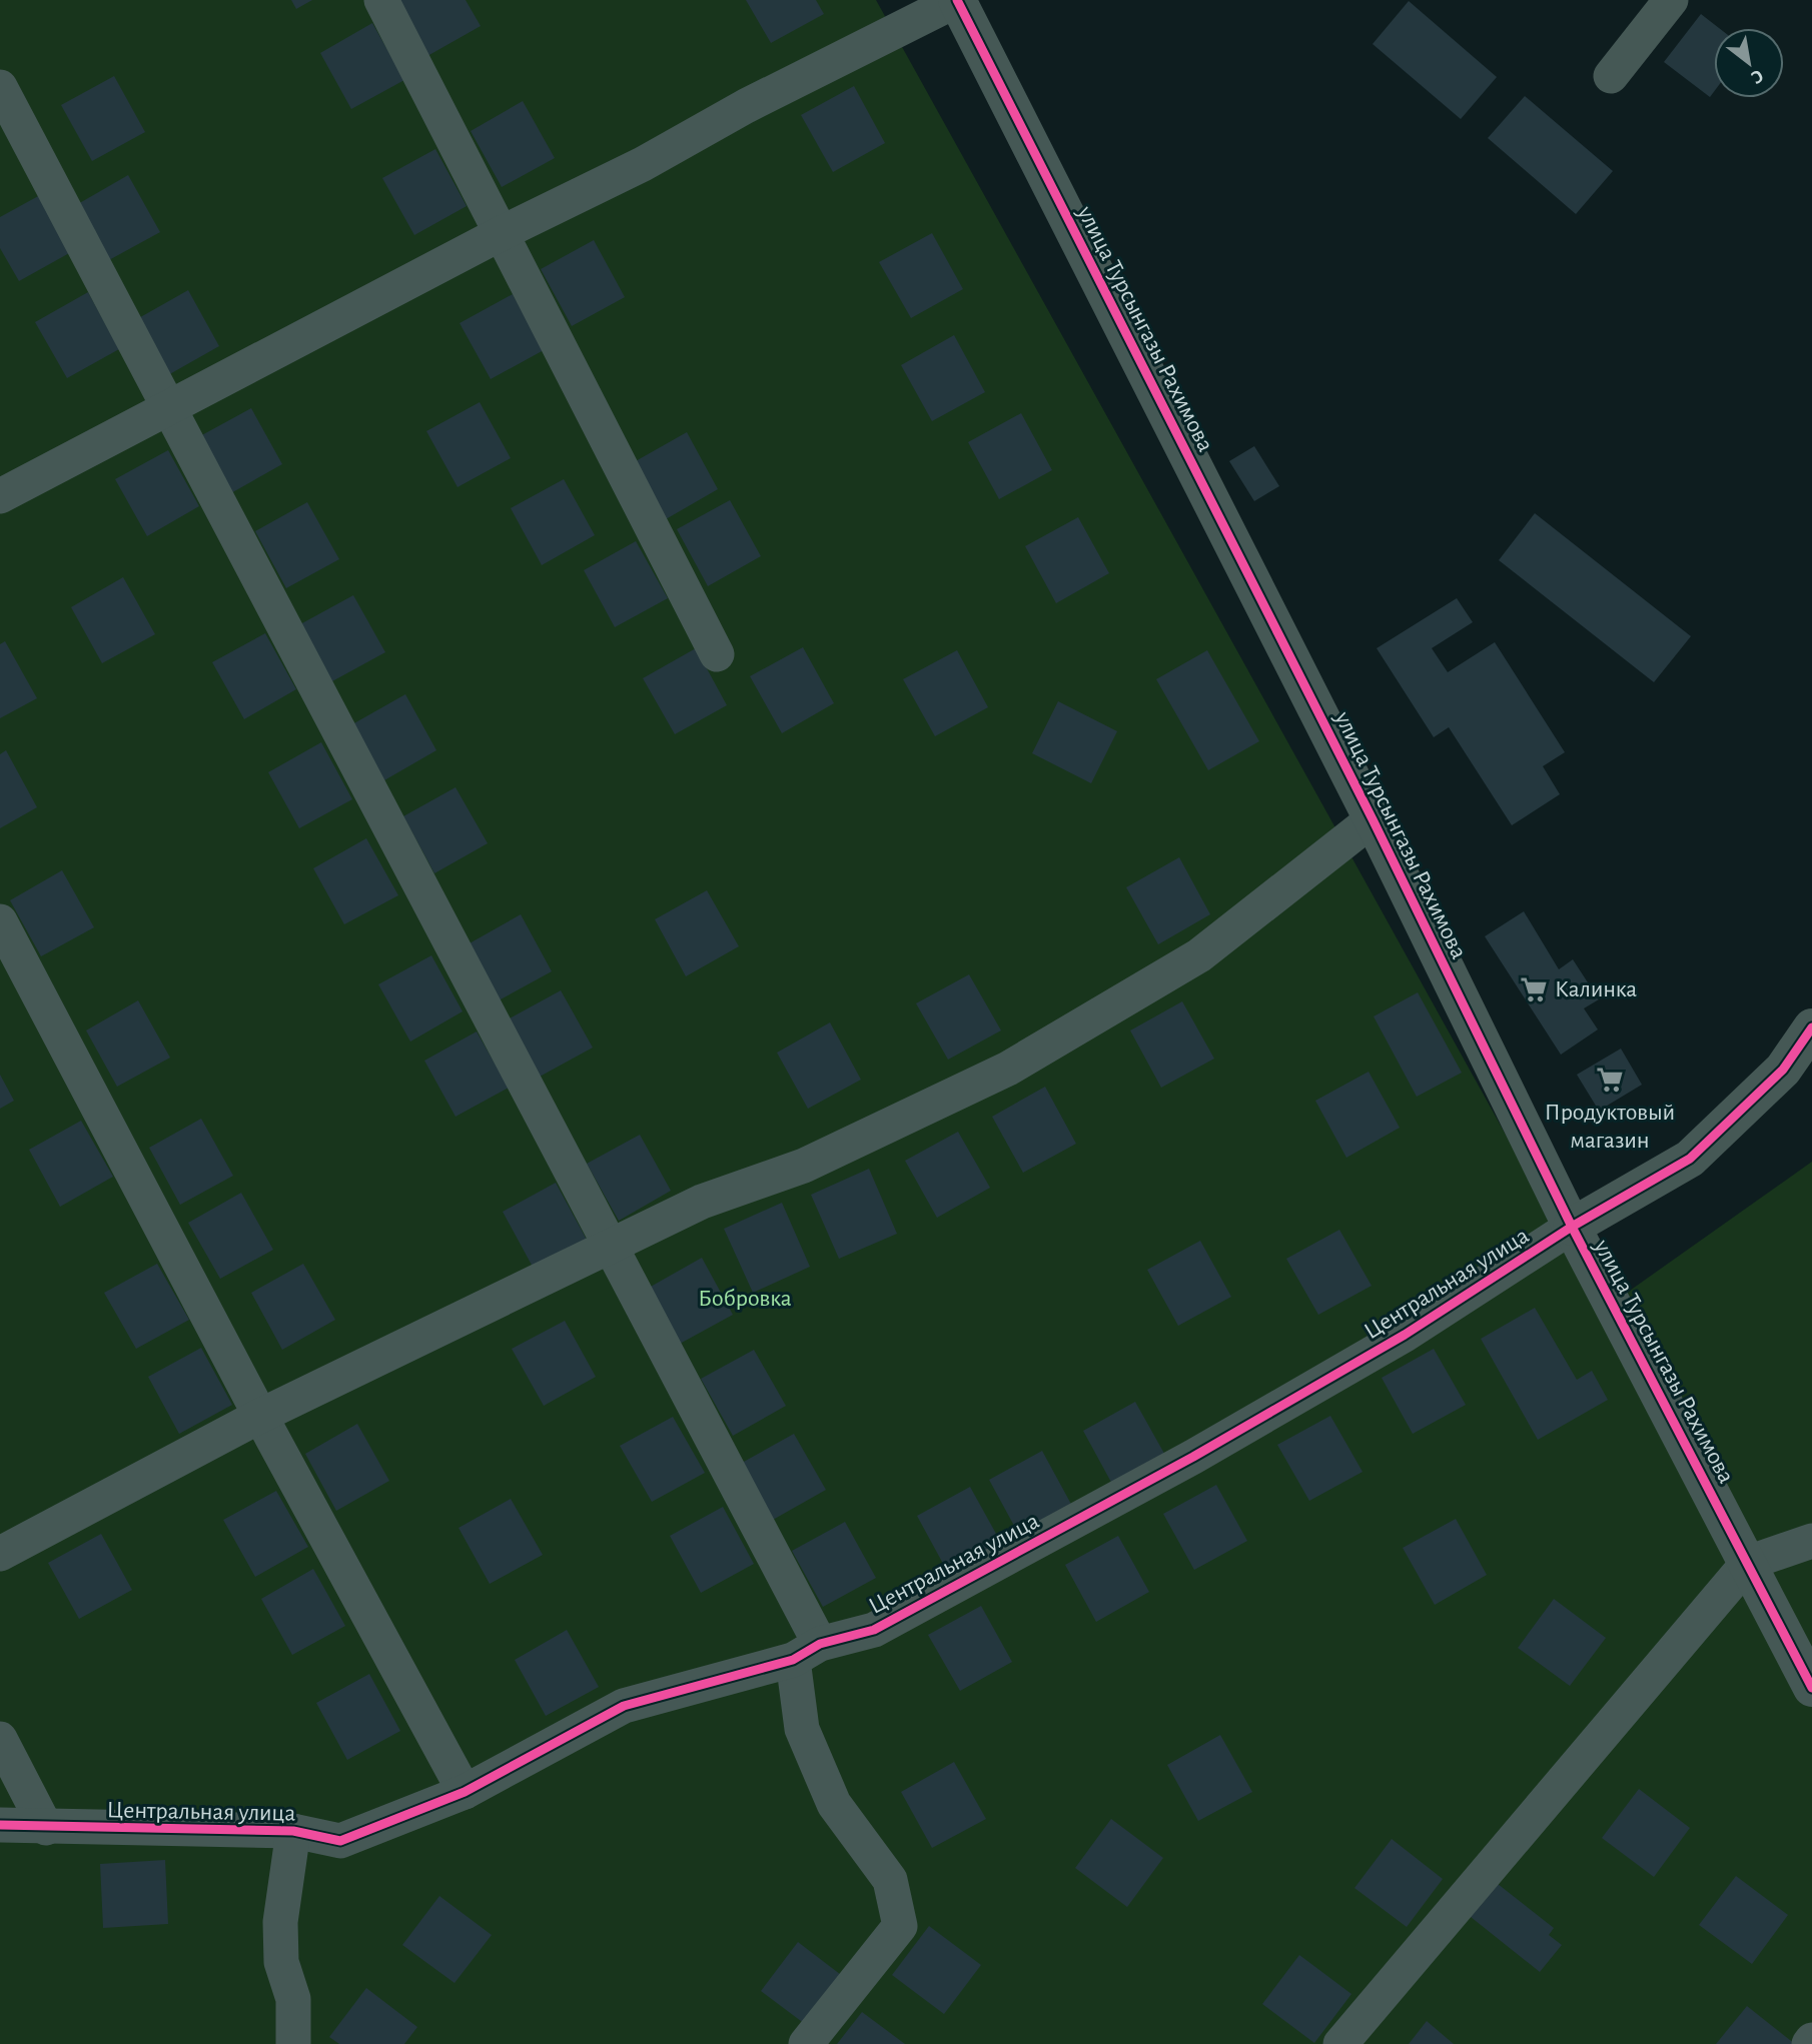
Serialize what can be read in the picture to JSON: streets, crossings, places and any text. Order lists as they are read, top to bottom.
{
  "streets": {
    "street": ["улица Турсынгазы Рахимова", "Центральная улица"]
  },
  "crossings": [
    ["улица Турсынгазы Рахимова", "Центральная улица"]
  ],
  "parks": ["Бобровка"],
  "places": {
    "supermarket": ["Калинка", "Продуктовый магазин"]
  },
  "north": "bottom right"
}
